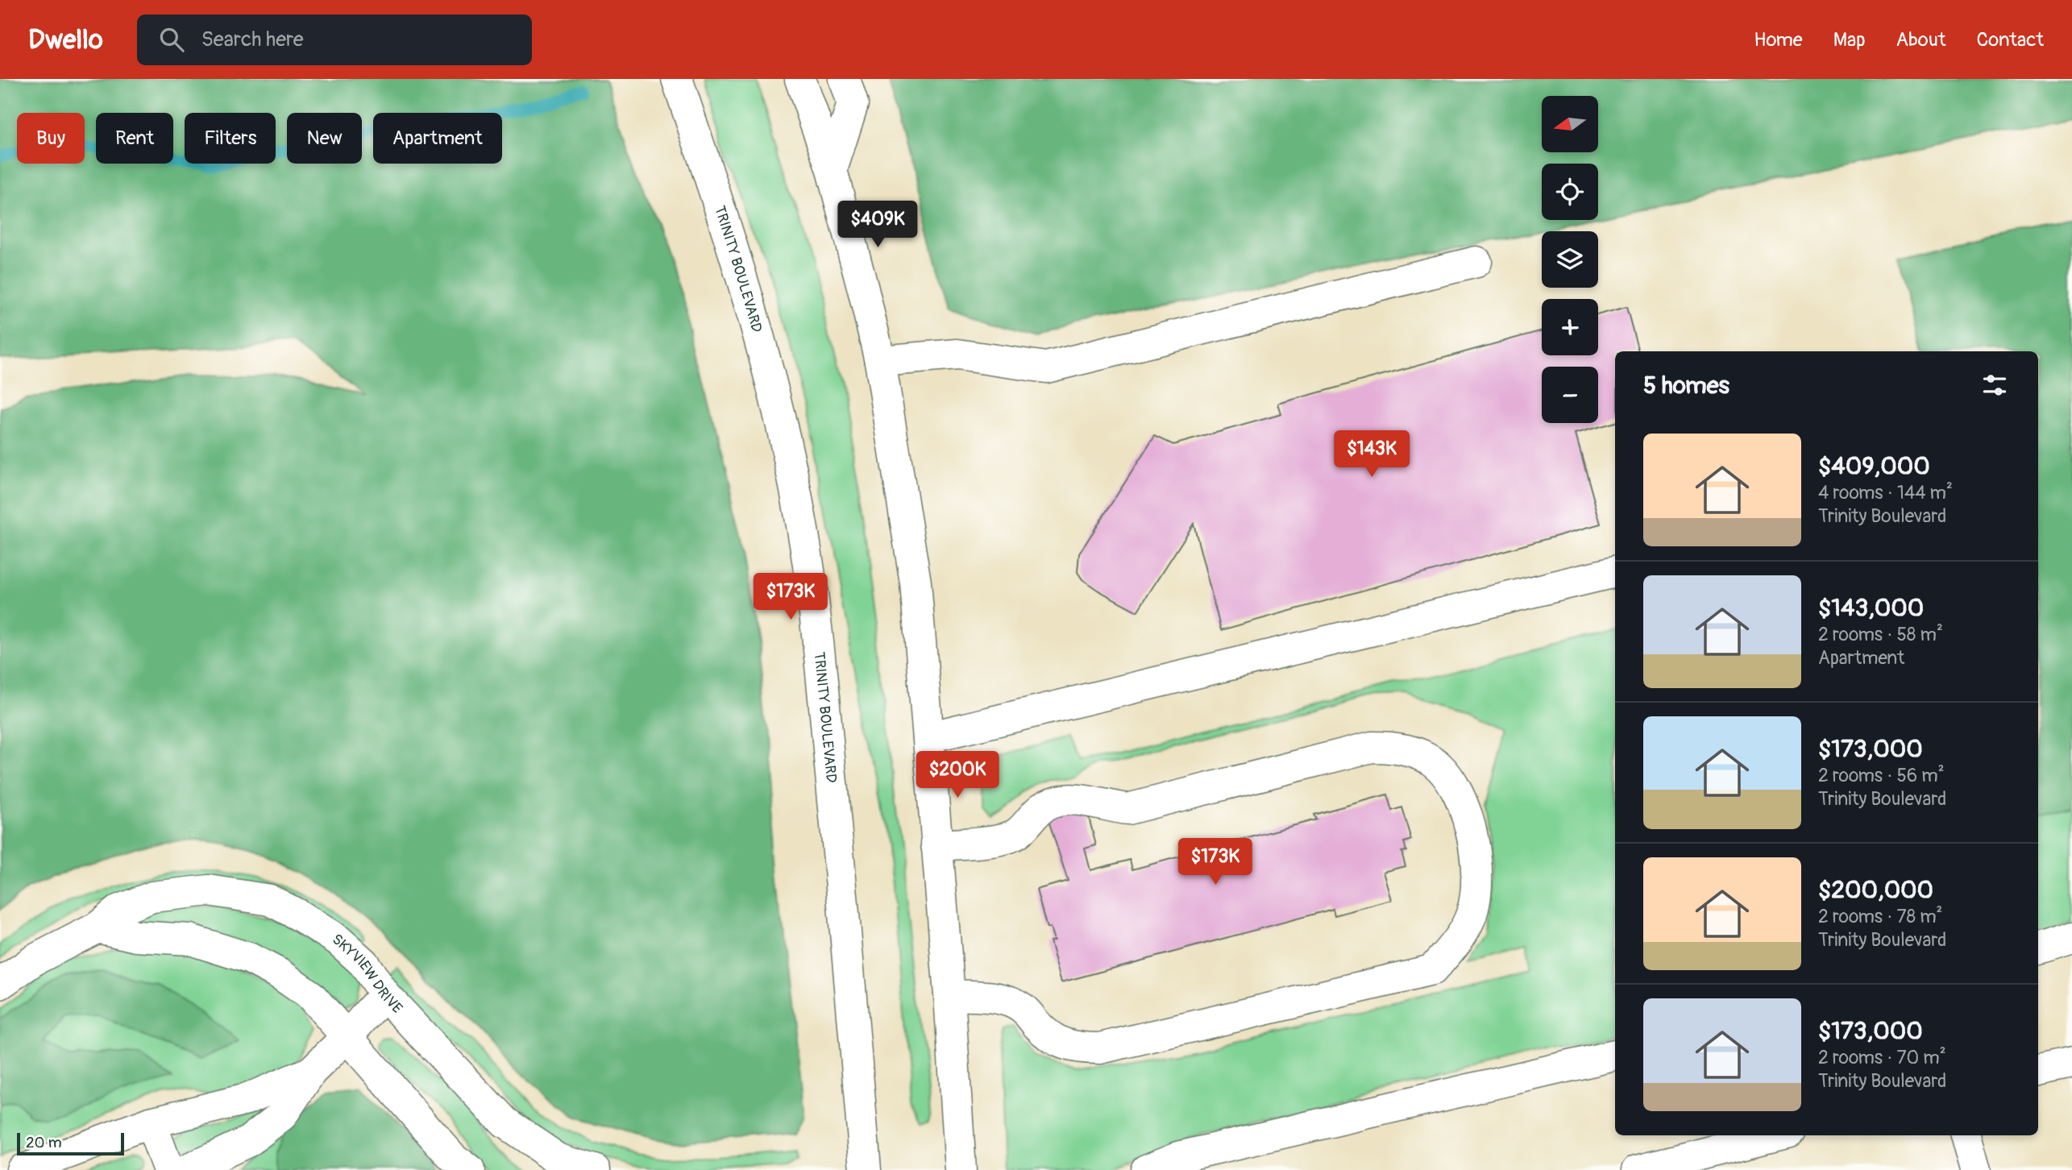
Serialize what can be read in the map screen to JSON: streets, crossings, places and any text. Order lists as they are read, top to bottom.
{
  "streets": {
    "main road": ["TRINITY BOULEVARD", "SKYVIEW DRIVE"]
  },
  "scale_bar": "20 m",
  "north": "left",
  "page": {
    "header": "Dwello",
    "search": "Search here",
    "nav": [
      "Home",
      "Map",
      "About",
      "Contact"
    ],
    "map_buttons": ["+", "−"],
    "chip": [
      "Buy",
      "Rent",
      "Filters",
      "New",
      "Apartment"
    ],
    "price": [
      "$409K",
      "$143K",
      "$173K",
      "$200K",
      "$173K"
    ],
    "heading": "5 homes",
    "list": [
      {
        "name": "$409,000",
        "note": "4 rooms · 144 m² · Trinity Boulevard"
      },
      {
        "name": "$143,000",
        "note": "2 rooms · 58 m² · Apartment"
      },
      {
        "name": "$173,000",
        "note": "2 rooms · 56 m² · Trinity Boulevard"
      },
      {
        "name": "$200,000",
        "note": "2 rooms · 78 m² · Trinity Boulevard"
      },
      {
        "name": "$173,000",
        "note": "2 rooms · 70 m² · Trinity Boulevard"
      }
    ],
    "scale": "20 m"
  }
}
